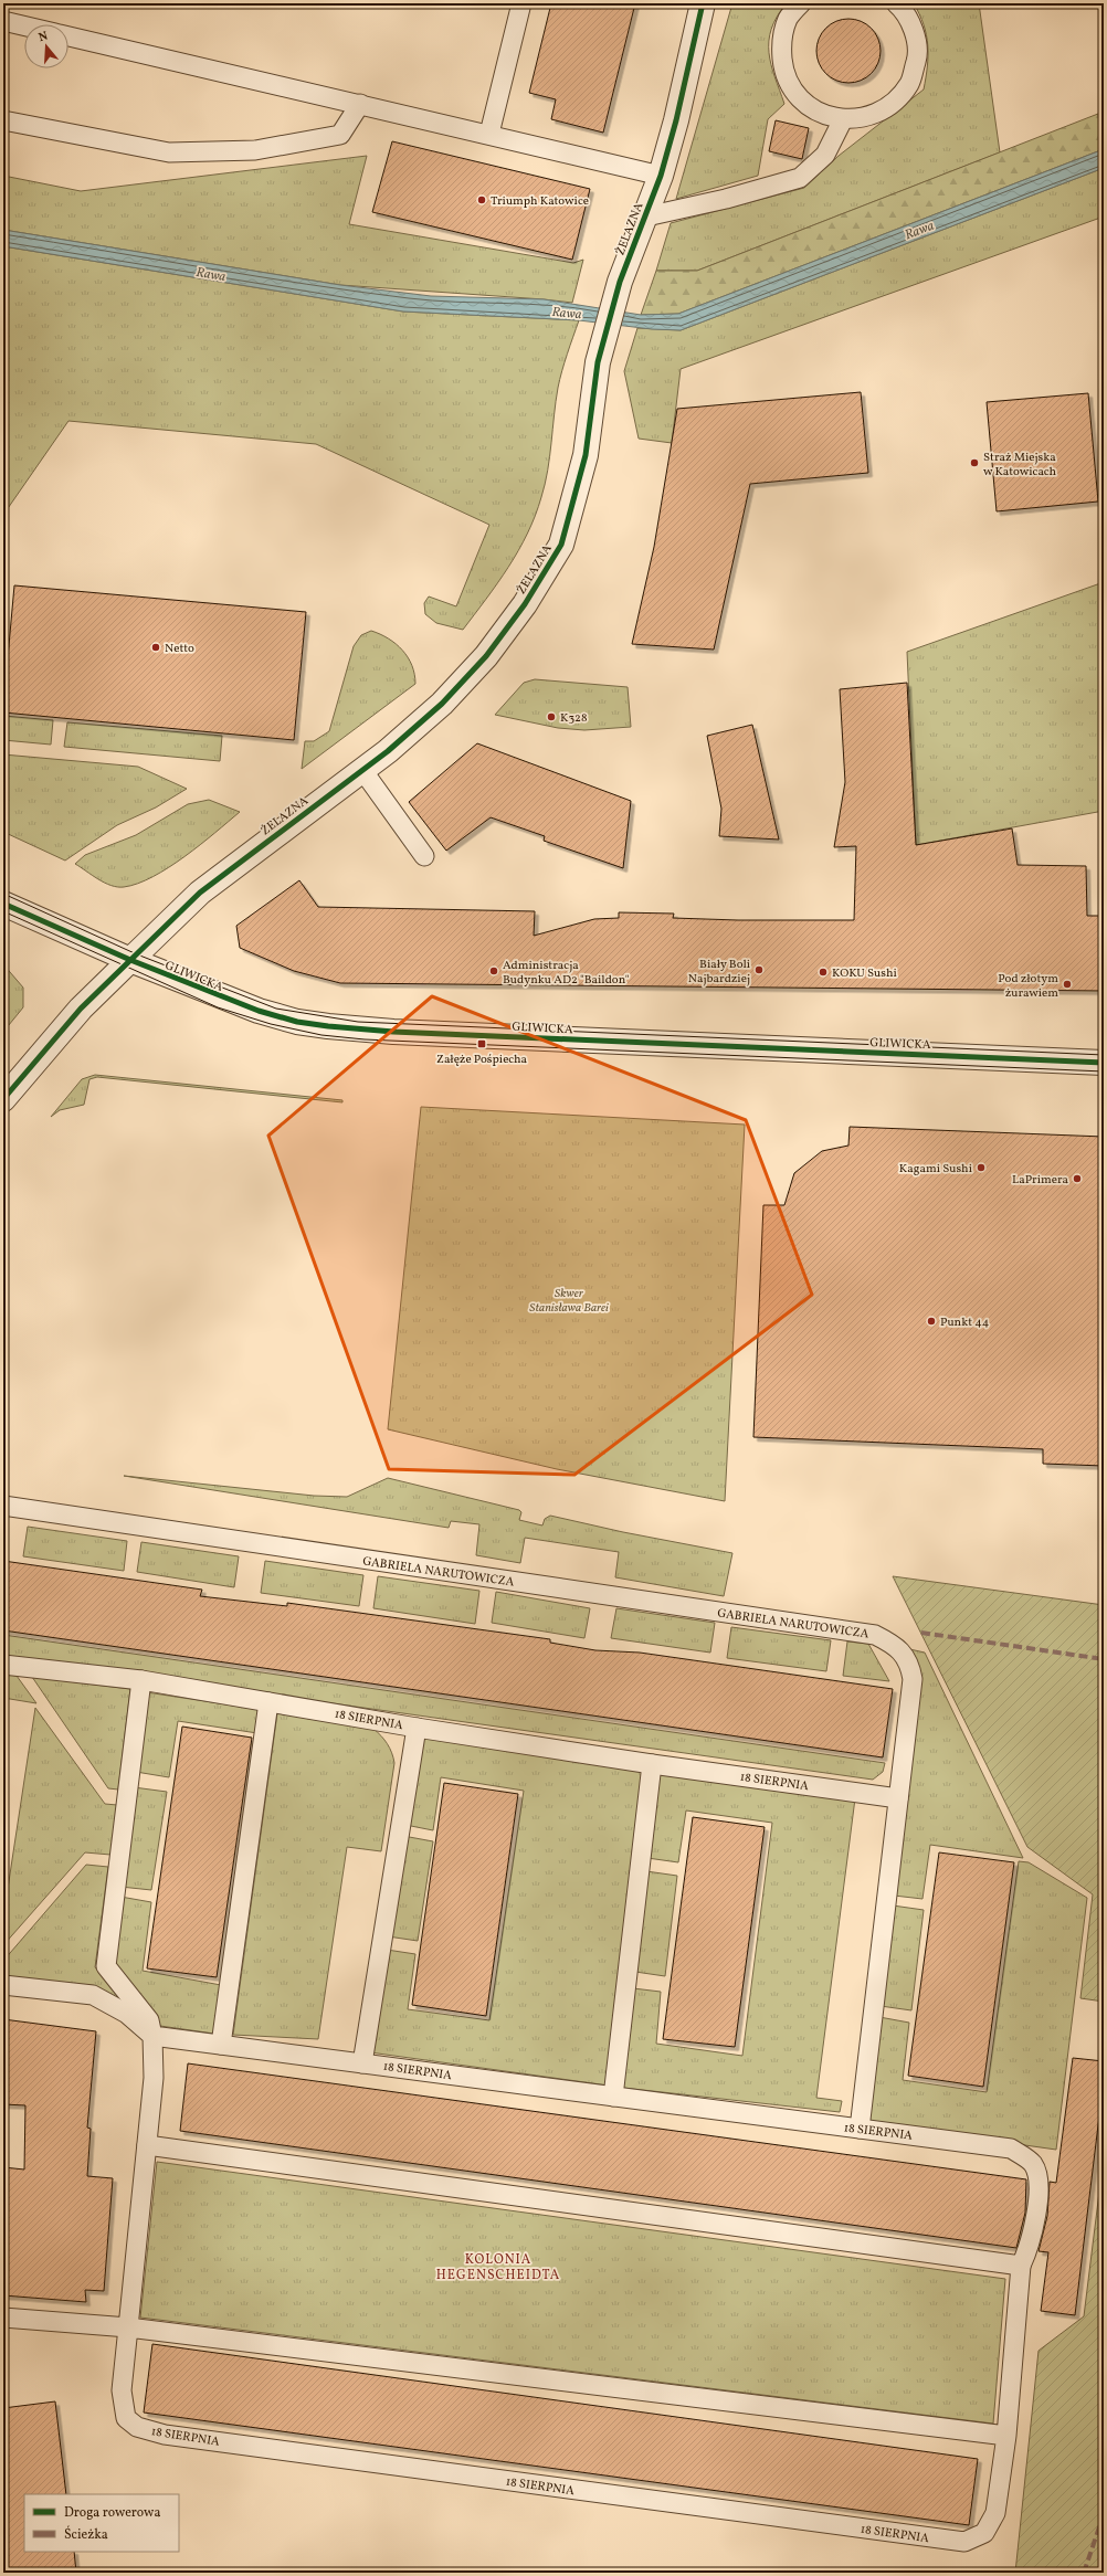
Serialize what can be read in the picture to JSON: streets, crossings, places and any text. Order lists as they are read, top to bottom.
{
  "streets": {
    "street": ["ŻELAZNA", "GLIWICKA"],
    "lane": ["GABRIELA NARUTOWICZA", "18 SIERPNIA"]
  },
  "crossings": [
    ["ŻELAZNA", "GLIWICKA"],
    ["GABRIELA NARUTOWICZA", "18 SIERPNIA"]
  ],
  "districts": ["KOLONIA HEGENSCHEIDTA"],
  "water": ["Rawa"],
  "parks": ["Skwer Stanisława Barei"],
  "places": {
    "other": [
      "Triumph Katowice",
      "Straż Miejska w Katowicach",
      "Netto",
      "K328",
      "Biały Boli Najbardziej",
      "Administracja Budynku AD2 \"Baildon\"",
      "KOKU Sushi",
      "Pod złotym żurawiem",
      "Kagami Sushi",
      "LaPrimera",
      "Punkt 44"
    ],
    "transit": ["Załęże Pośpiecha"]
  },
  "legend": ["Droga rowerowa", "Ścieżka"],
  "north": "top"
}
